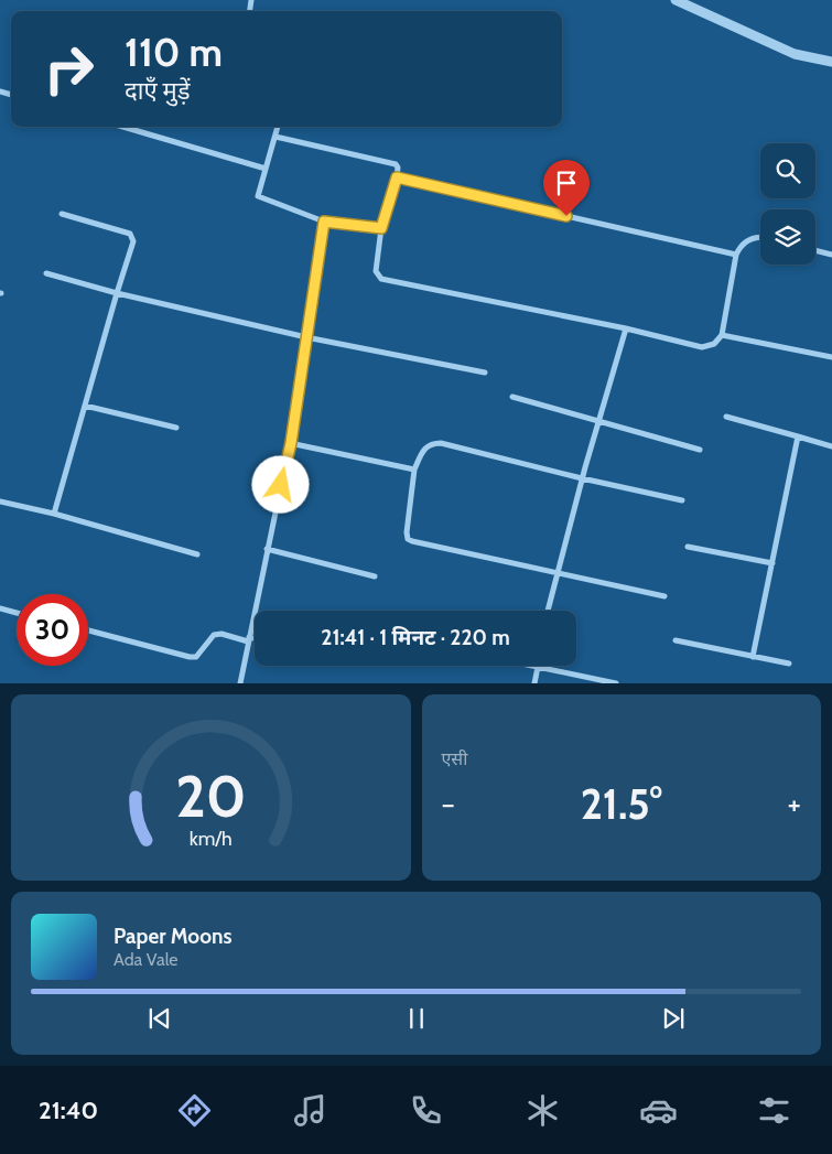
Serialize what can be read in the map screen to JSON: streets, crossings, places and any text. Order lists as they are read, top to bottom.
{
  "page": {
    "turn": ["110 m", "दाएँ मुड़ें"],
    "limit": "30",
    "trip": "21:41 · 1 मिनट · 220 m",
    "tile": "एसी",
    "heat": ["−", "21.5°", "+"],
    "song": ["Paper Moons", "Ada Vale"],
    "tabs": "21:40",
    "gauge": ["20", "km/h"]
  }
}
